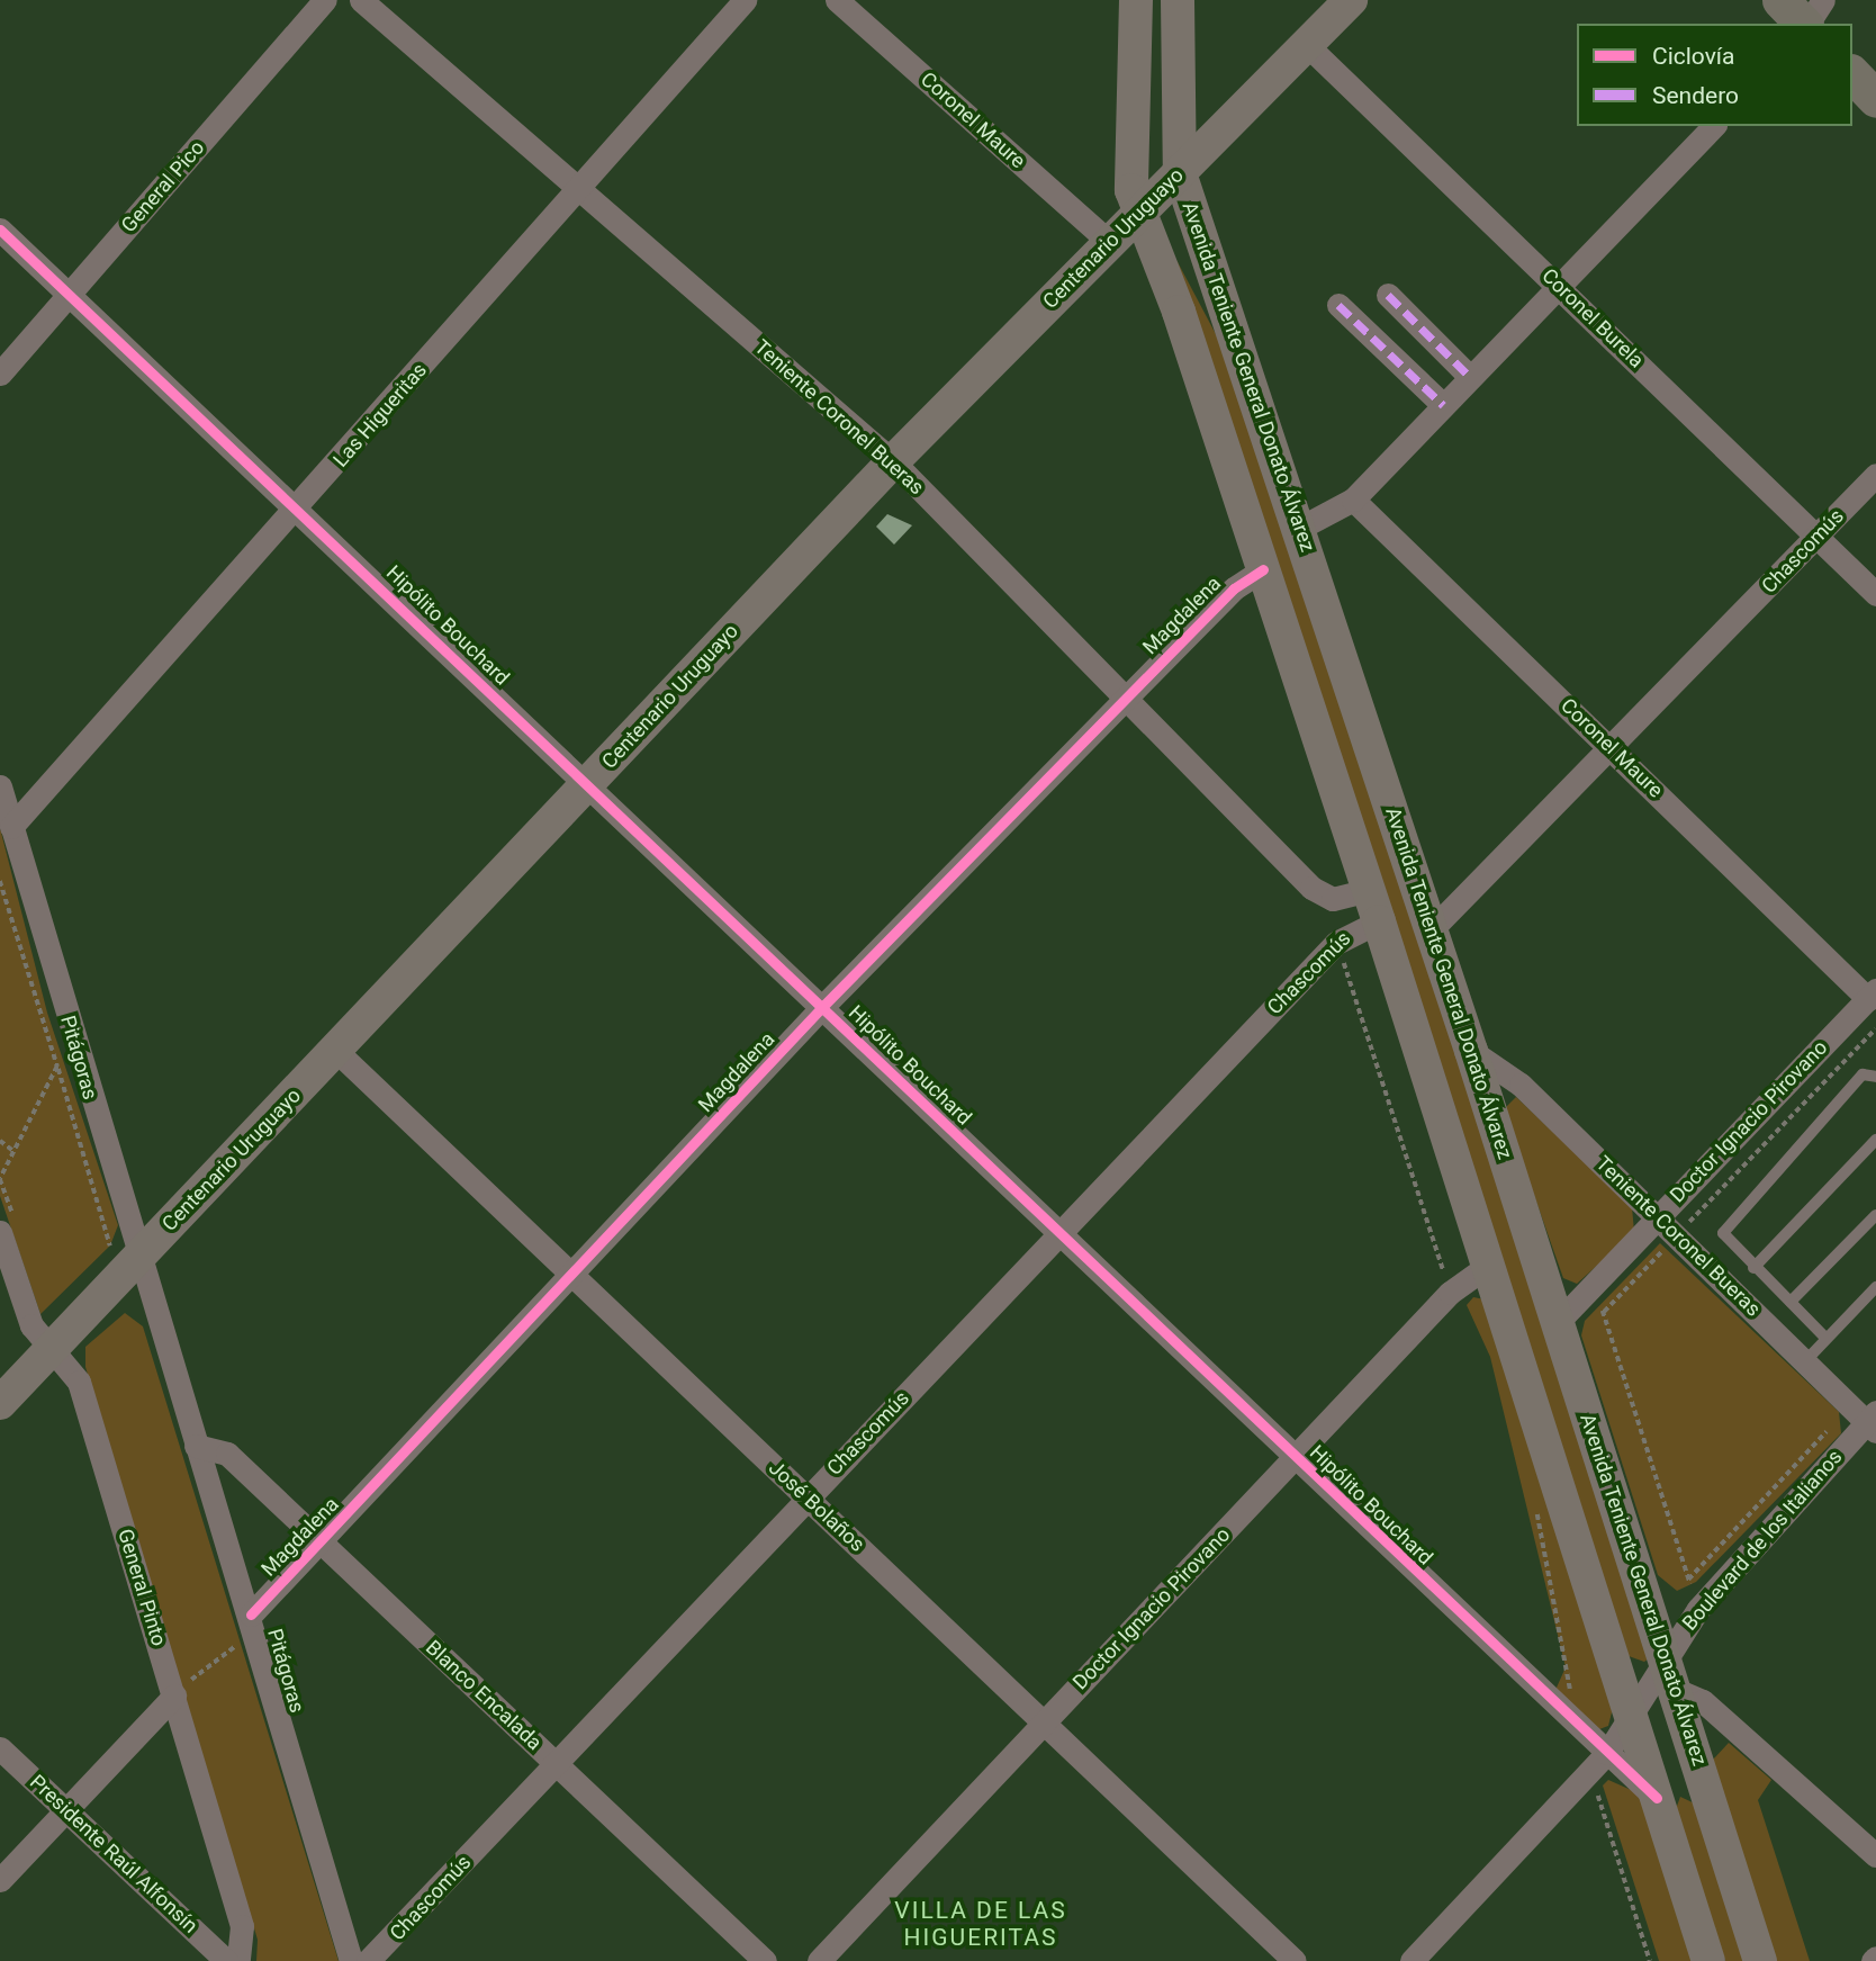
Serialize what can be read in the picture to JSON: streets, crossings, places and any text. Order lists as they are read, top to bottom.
{
  "streets": {
    "main road": ["Centenario Uruguayo", "Avenida Teniente General Donato Álvarez"],
    "street": [
      "Coronel Maure",
      "General Pico",
      "Coronel Burela",
      "Las Higueritas",
      "Teniente Coronel Bueras",
      "Chascomús",
      "Magdalena",
      "Hipólito Bouchard",
      "Pitágoras",
      "Doctor Ignacio Pirovano",
      "José Bolaños",
      "Boulevard de los Italianos",
      "General Pinto",
      "Blanco Encalada",
      "Presidente Raúl Alfonsín"
    ]
  },
  "crossings": [
    ["Coronel Maure", "Centenario Uruguayo"],
    ["Coronel Maure", "Chascomús"],
    ["Coronel Maure", "Doctor Ignacio Pirovano"],
    ["General Pico", "Hipólito Bouchard"],
    ["Centenario Uruguayo", "Coronel Burela"],
    ["Centenario Uruguayo", "Avenida Teniente General Donato Álvarez"],
    ["Centenario Uruguayo", "Teniente Coronel Bueras"],
    ["Centenario Uruguayo", "Hipólito Bouchard"],
    ["Centenario Uruguayo", "Pitágoras"],
    ["Centenario Uruguayo", "José Bolaños"],
    ["Centenario Uruguayo", "General Pinto"],
    ["Coronel Burela", "Chascomús"],
    ["Avenida Teniente General Donato Álvarez", "Teniente Coronel Bueras"],
    ["Avenida Teniente General Donato Álvarez", "Chascomús"],
    ["Avenida Teniente General Donato Álvarez", "Doctor Ignacio Pirovano"],
    ["Avenida Teniente General Donato Álvarez", "Boulevard de los Italianos"],
    ["Las Higueritas", "Teniente Coronel Bueras"],
    ["Las Higueritas", "Hipólito Bouchard"],
    ["Las Higueritas", "Pitágoras"],
    ["Teniente Coronel Bueras", "Magdalena"],
    ["Teniente Coronel Bueras", "Doctor Ignacio Pirovano"],
    ["Teniente Coronel Bueras", "Boulevard de los Italianos"],
    ["Chascomús", "Hipólito Bouchard"],
    ["Chascomús", "José Bolaños"],
    ["Chascomús", "Blanco Encalada"],
    ["Magdalena", "Hipólito Bouchard"],
    ["Magdalena", "Pitágoras"],
    ["Magdalena", "José Bolaños"],
    ["Magdalena", "Blanco Encalada"],
    ["Hipólito Bouchard", "Doctor Ignacio Pirovano"],
    ["Hipólito Bouchard", "Boulevard de los Italianos"],
    ["Pitágoras", "Blanco Encalada"],
    ["Doctor Ignacio Pirovano", "José Bolaños"]
  ],
  "districts": ["VILLA DE LAS HIGUERITAS"],
  "legend": ["Ciclovía", "Sendero"]
}
